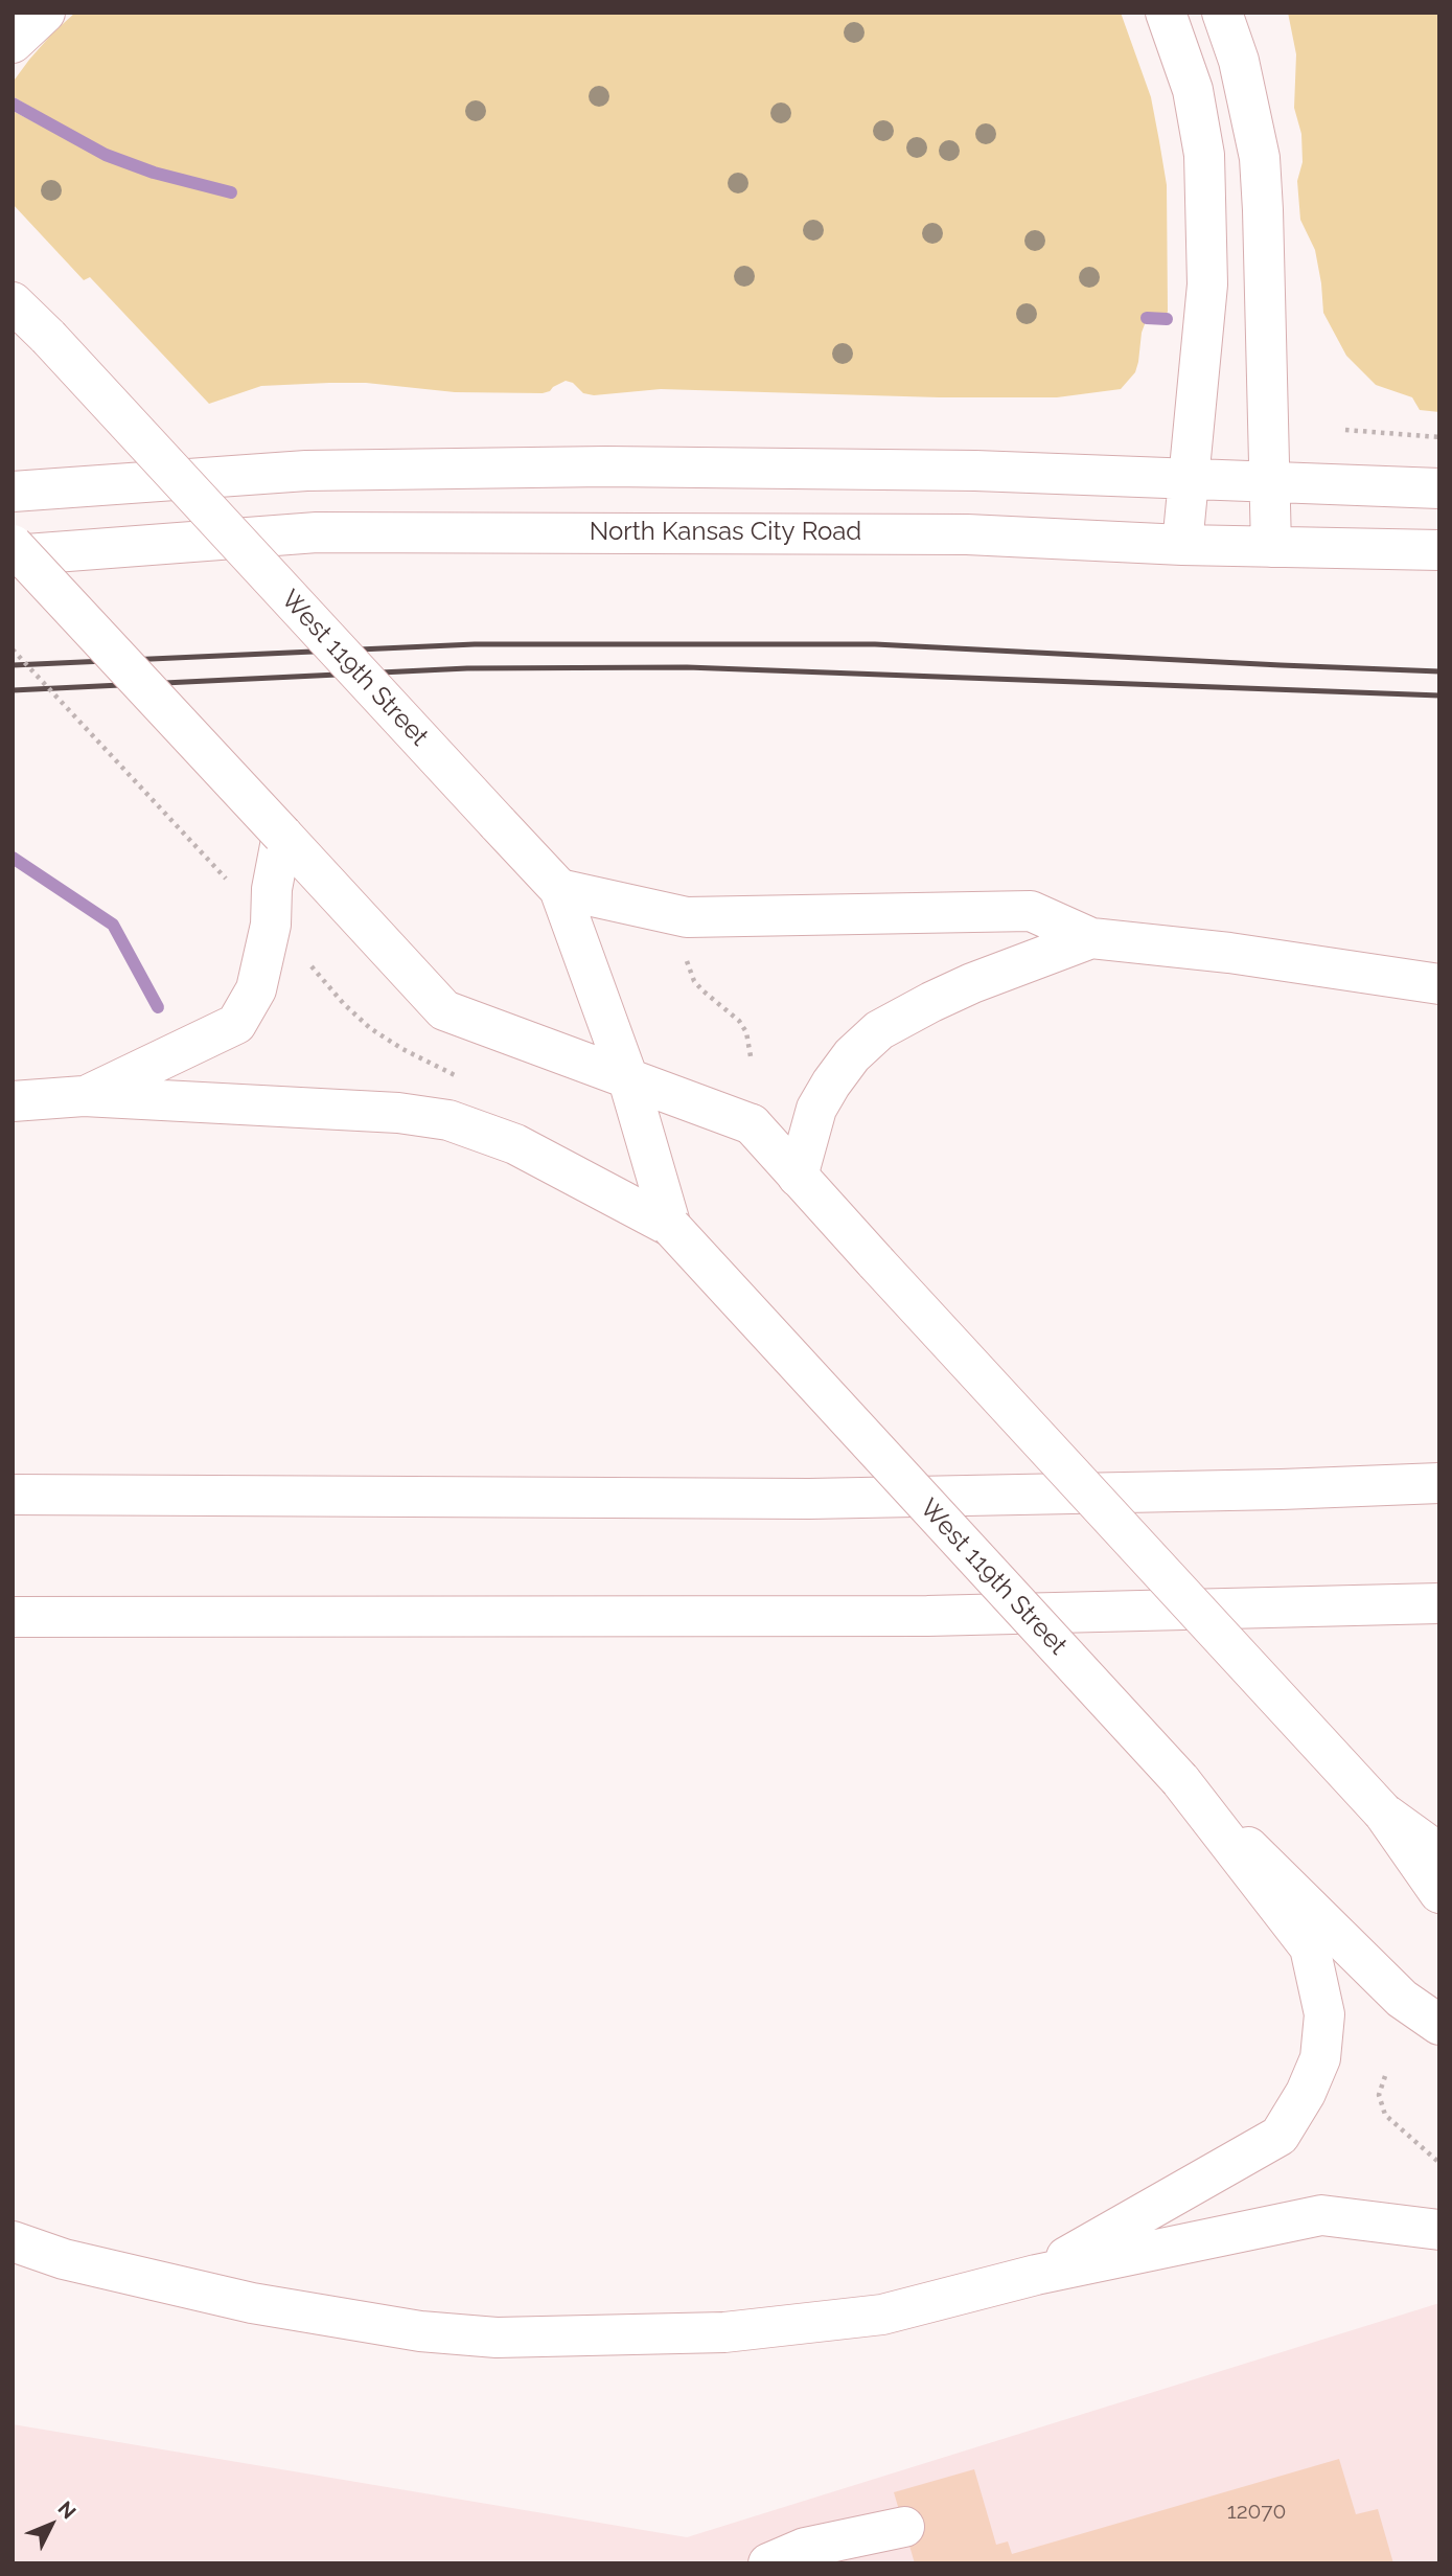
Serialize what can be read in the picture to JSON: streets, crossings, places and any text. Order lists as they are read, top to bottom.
{
  "streets": {
    "main road": ["North Kansas City Road", "West 119th Street"]
  },
  "house_numbers": ["12070"],
  "north": "top right"
}
